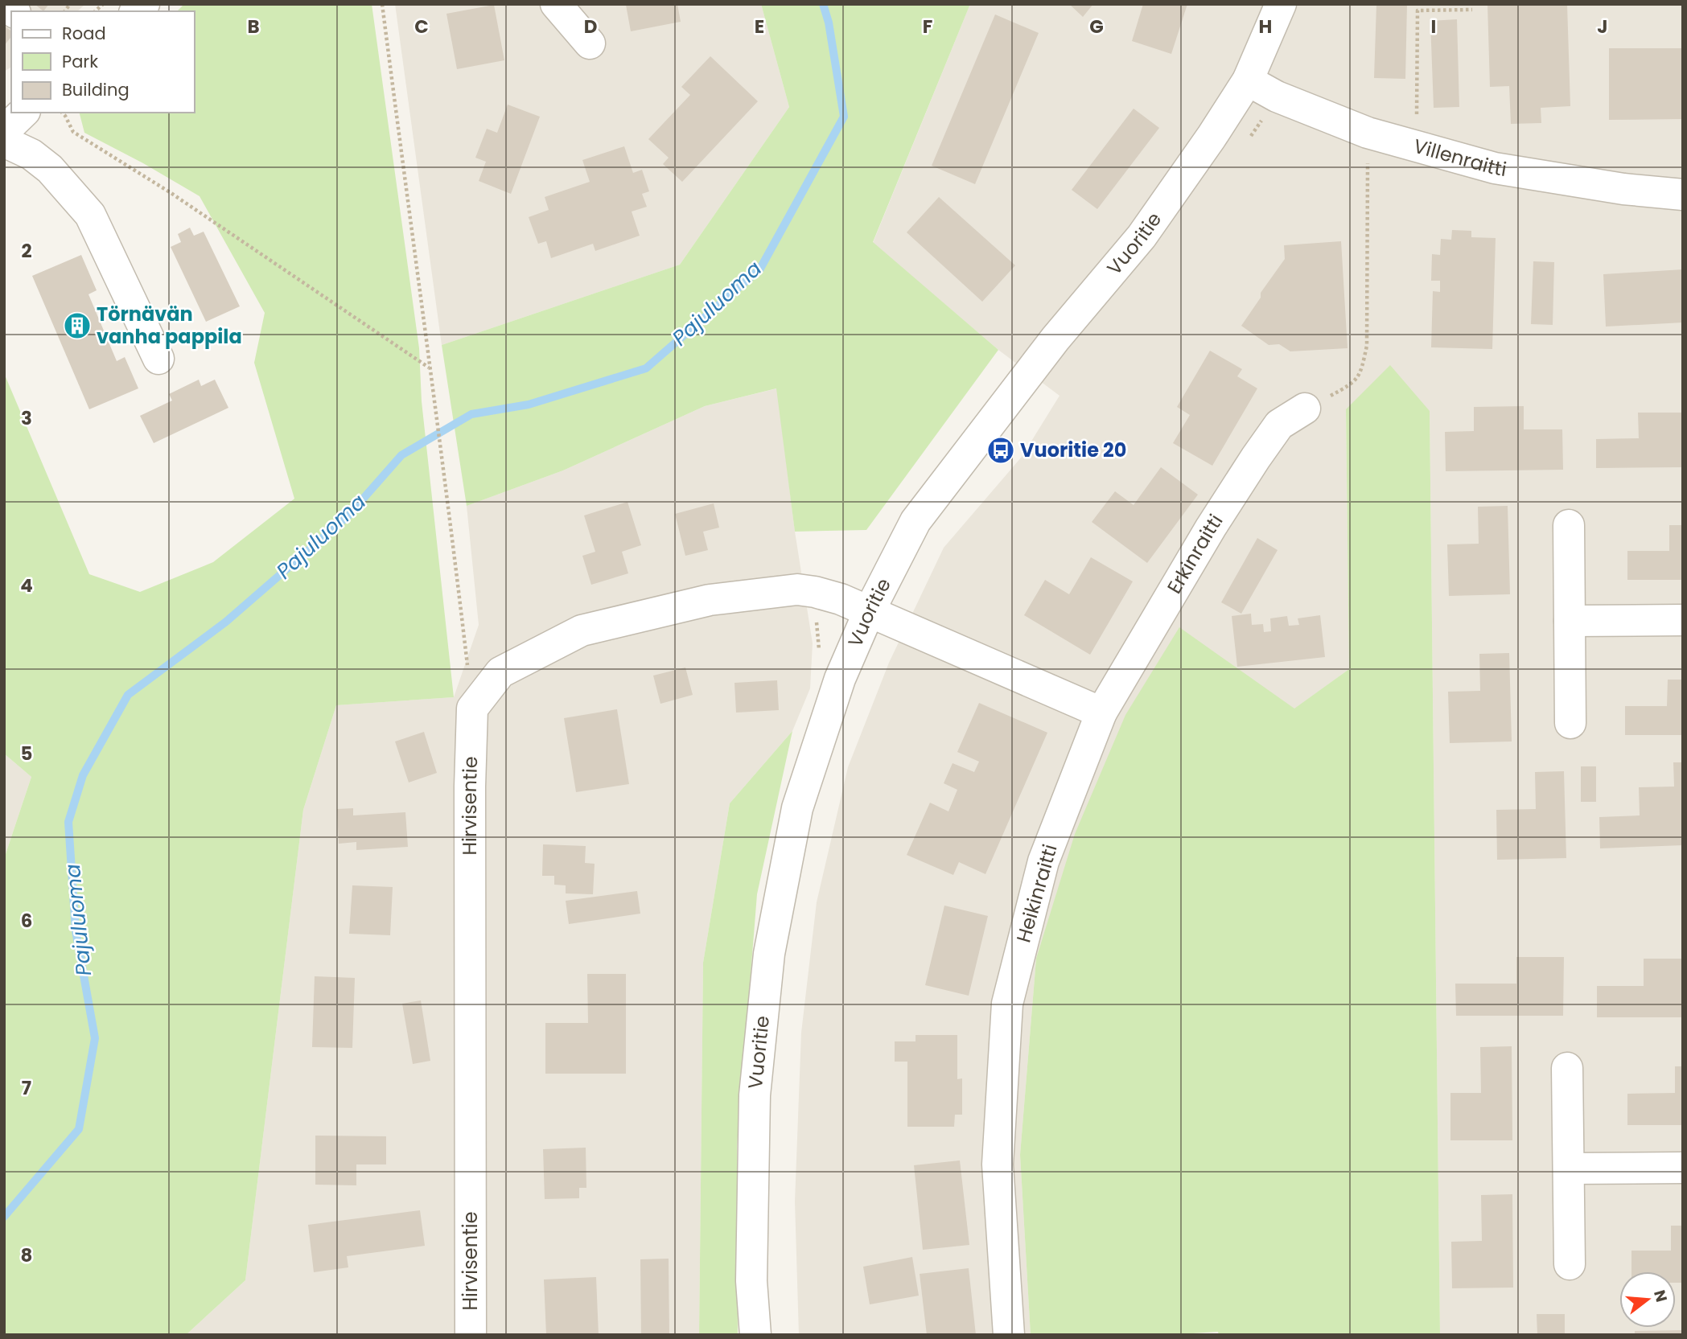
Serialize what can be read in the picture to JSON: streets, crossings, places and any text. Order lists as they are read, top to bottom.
{
  "streets": {
    "street": [
      "Villenraitti",
      "Vuoritie",
      "Erkinraitti",
      "Hirvisentie",
      "Heikinraitti"
    ]
  },
  "crossings": [
    ["Villenraitti", "Vuoritie"],
    ["Erkinraitti", "Heikinraitti"]
  ],
  "water": ["Pajuluoma"],
  "places": {
    "building": ["Törnävän vanha pappila"],
    "bus stop": ["Vuoritie 20"]
  },
  "legend": ["Road", "Park", "Building"],
  "north": "right",
  "grid": {
    "columns": [
      "B",
      "C",
      "D",
      "E",
      "F",
      "G",
      "H",
      "I",
      "J"
    ],
    "rows": [
      "2",
      "3",
      "4",
      "5",
      "6",
      "7",
      "8"
    ]
  }
}
